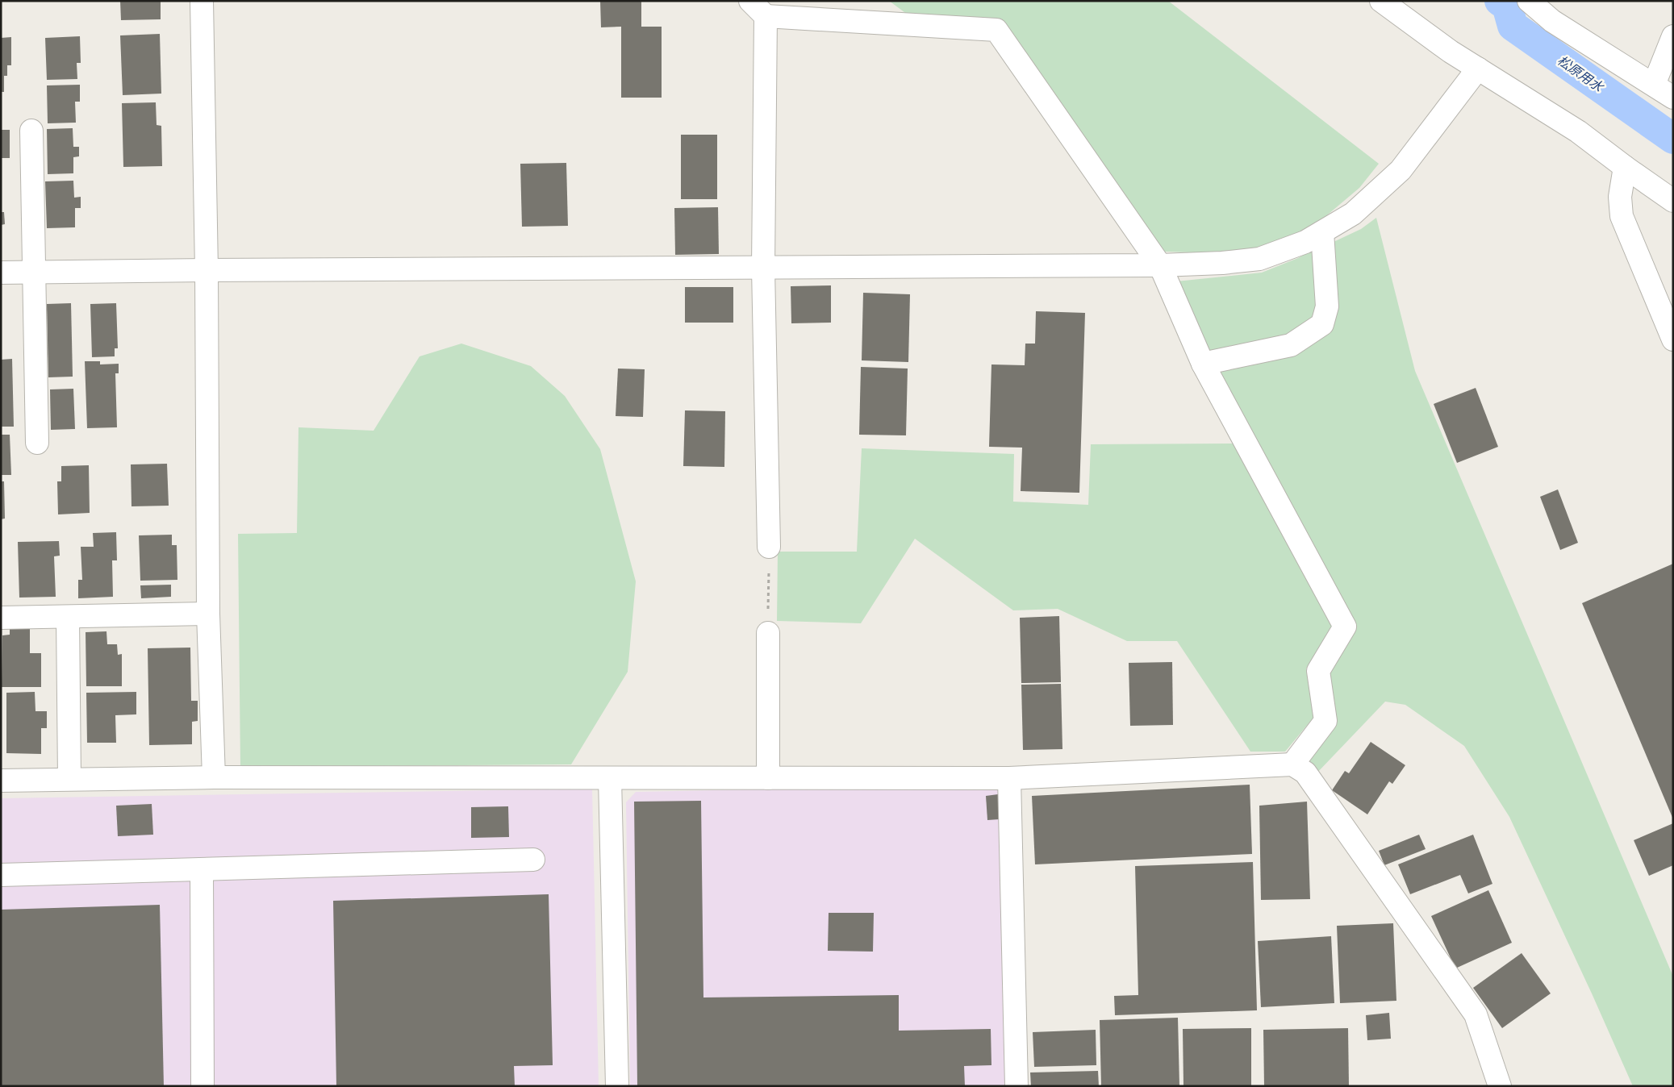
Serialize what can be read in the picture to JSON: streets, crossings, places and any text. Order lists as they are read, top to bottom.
{
  "water": ["松原用水"]
}
